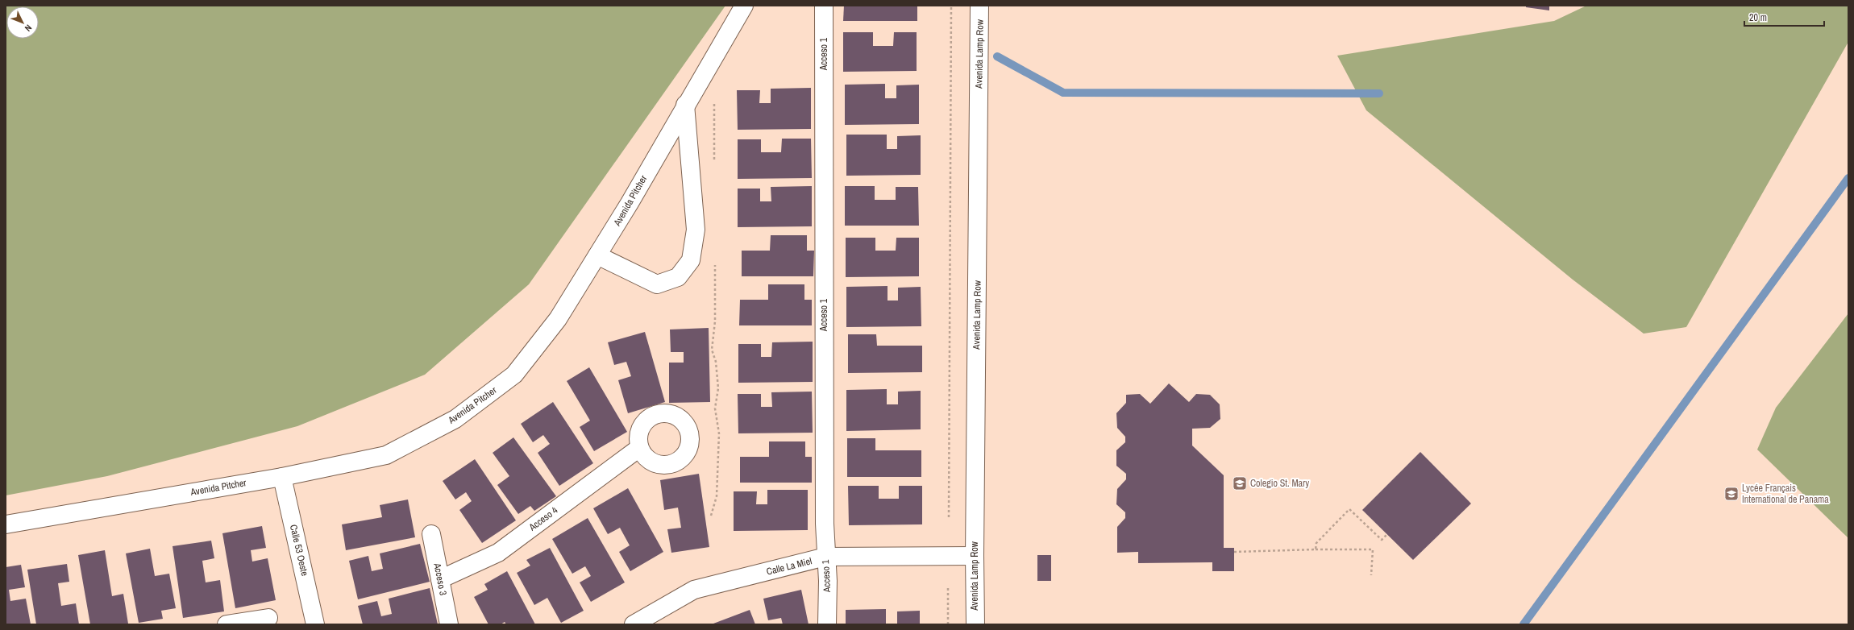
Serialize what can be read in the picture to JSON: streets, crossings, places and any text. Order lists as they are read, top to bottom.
{
  "streets": {
    "street": [
      "Acceso 1",
      "Avenida Lamp Row",
      "Avenida Pitcher",
      "Acceso 4",
      "Calle 53 Oeste",
      "Calle La Miel",
      "Acceso 3"
    ]
  },
  "crossings": [
    ["Acceso 1", "Calle La Miel"],
    ["Avenida Lamp Row", "Calle La Miel"],
    ["Avenida Pitcher", "Calle 53 Oeste"],
    ["Acceso 4", "Acceso 3"]
  ],
  "places": {
    "school or university": ["Colegio St. Mary", "Lycée Français International de Panama"]
  },
  "scale_bar": "20 m",
  "north": "bottom right"
}
